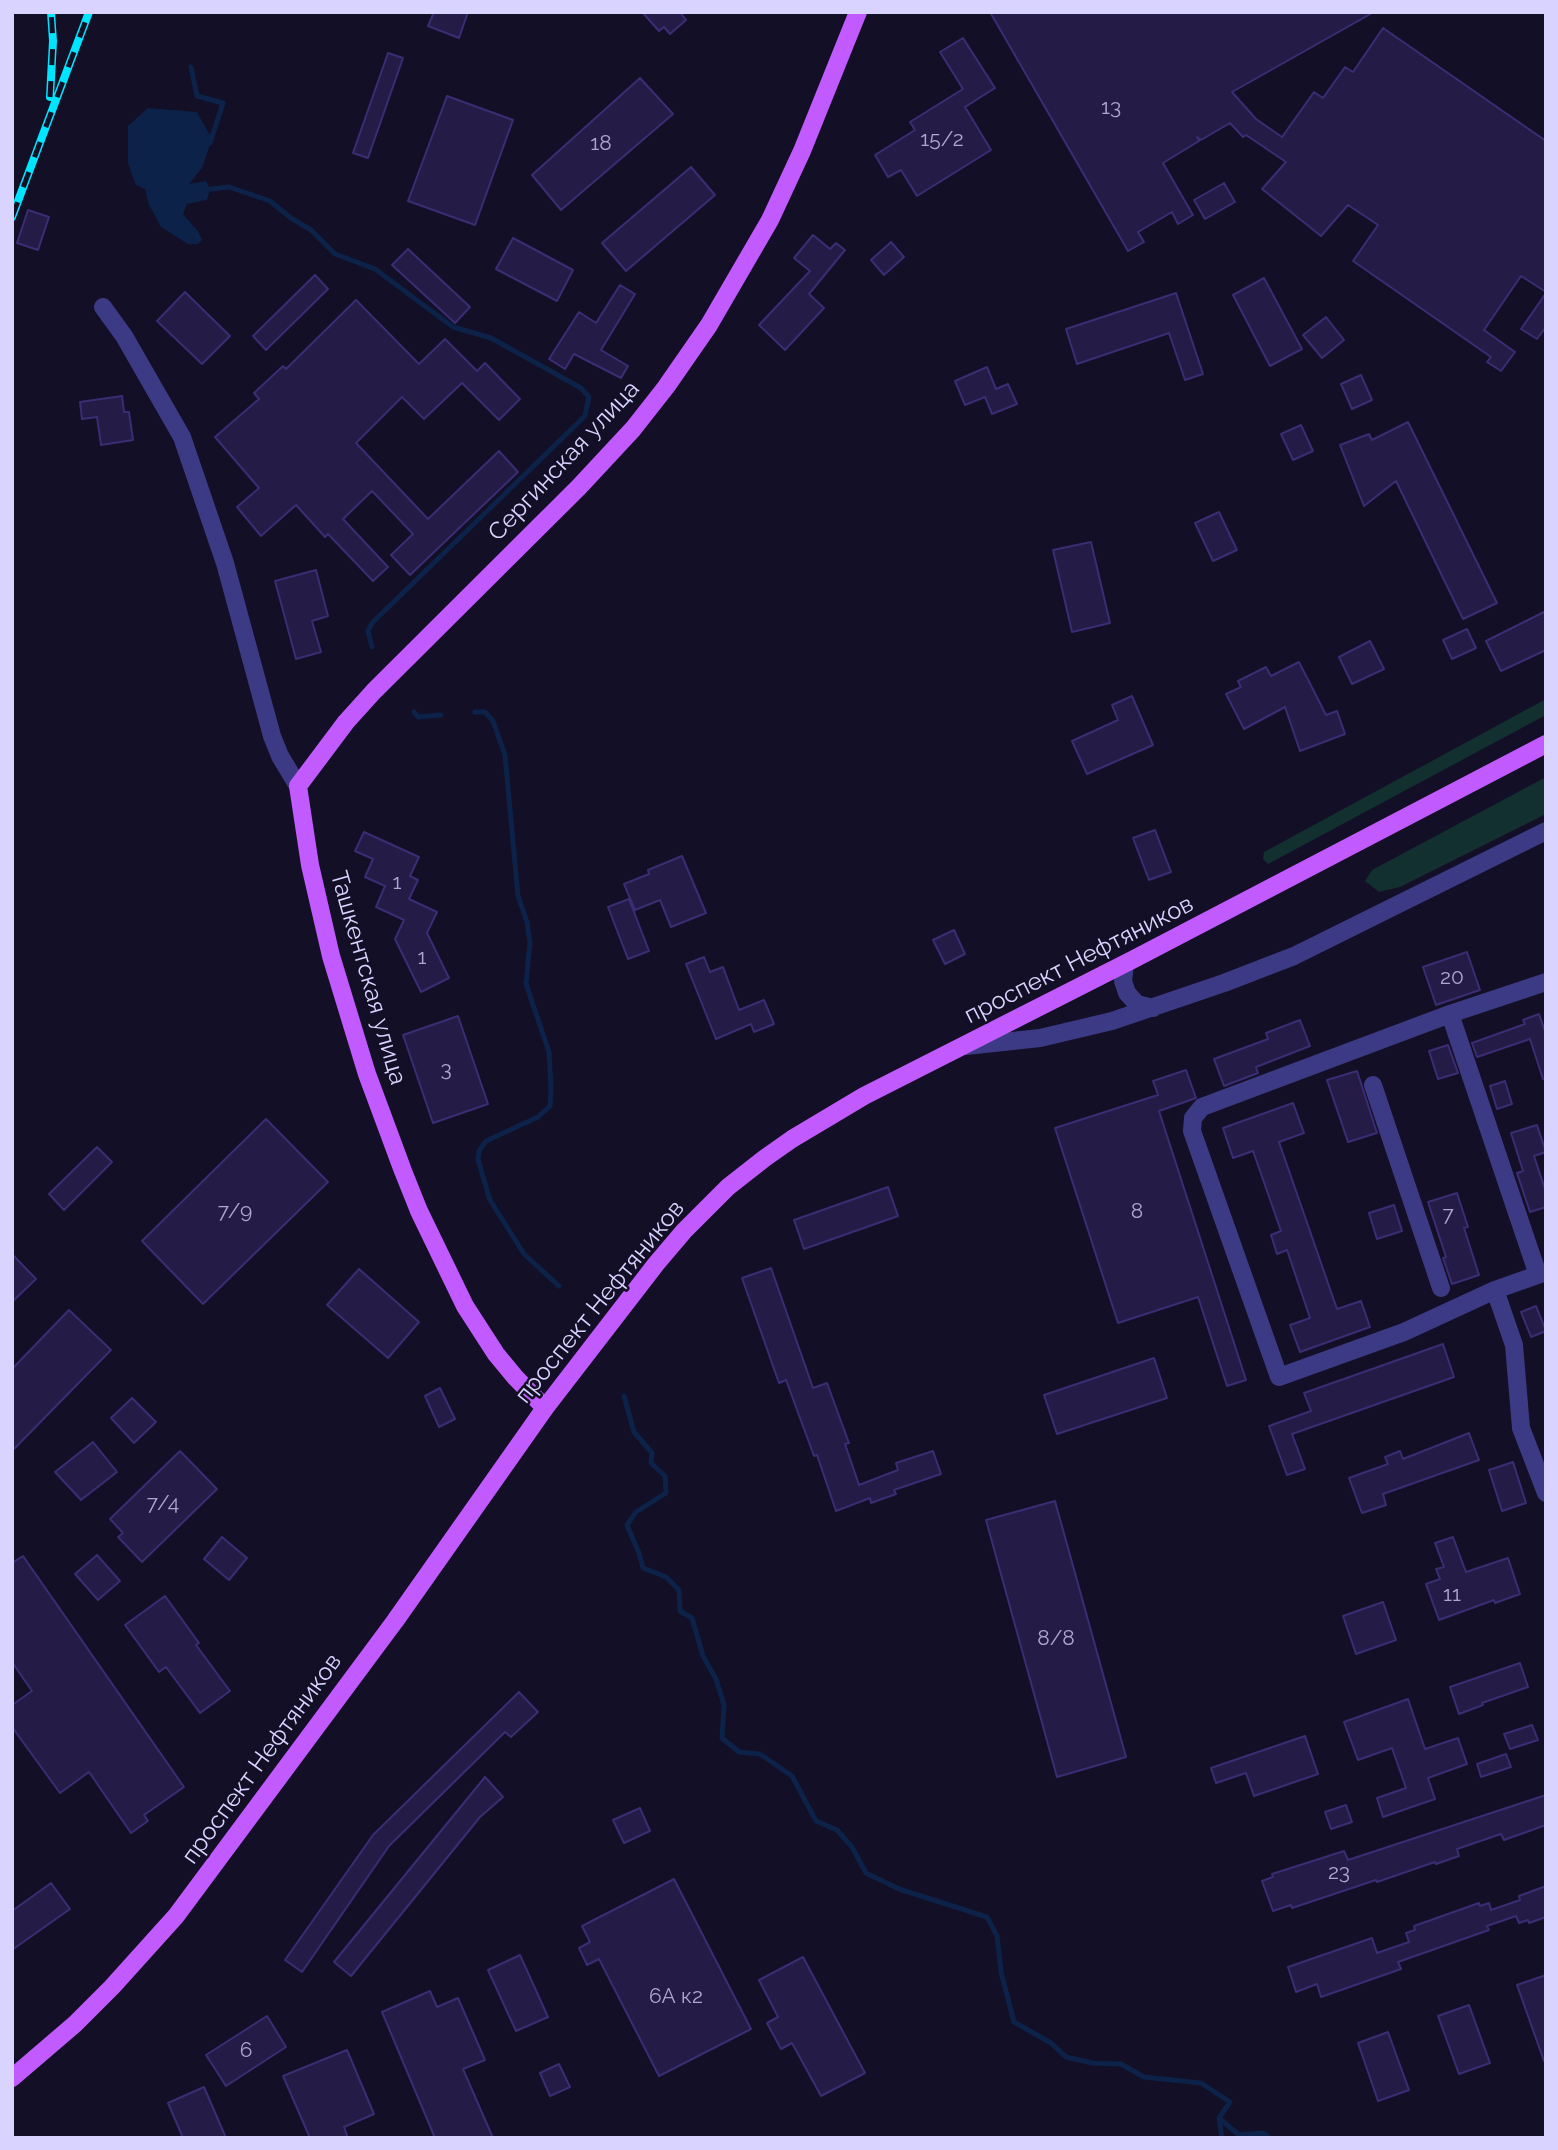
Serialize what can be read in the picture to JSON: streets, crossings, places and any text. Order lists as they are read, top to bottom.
{
  "streets": {
    "main road": ["Сергинская улица", "проспект Нефтяников", "Ташкентская улица"]
  },
  "crossings": [
    ["Сергинская улица", "Ташкентская улица"],
    ["проспект Нефтяников", "Ташкентская улица"]
  ],
  "house_numbers": [
    "13",
    "15/2",
    "18",
    "1",
    "1",
    "20",
    "3",
    "7/9",
    "8",
    "7",
    "7/4",
    "11",
    "8/8",
    "23",
    "6А к2",
    "6"
  ]
}
